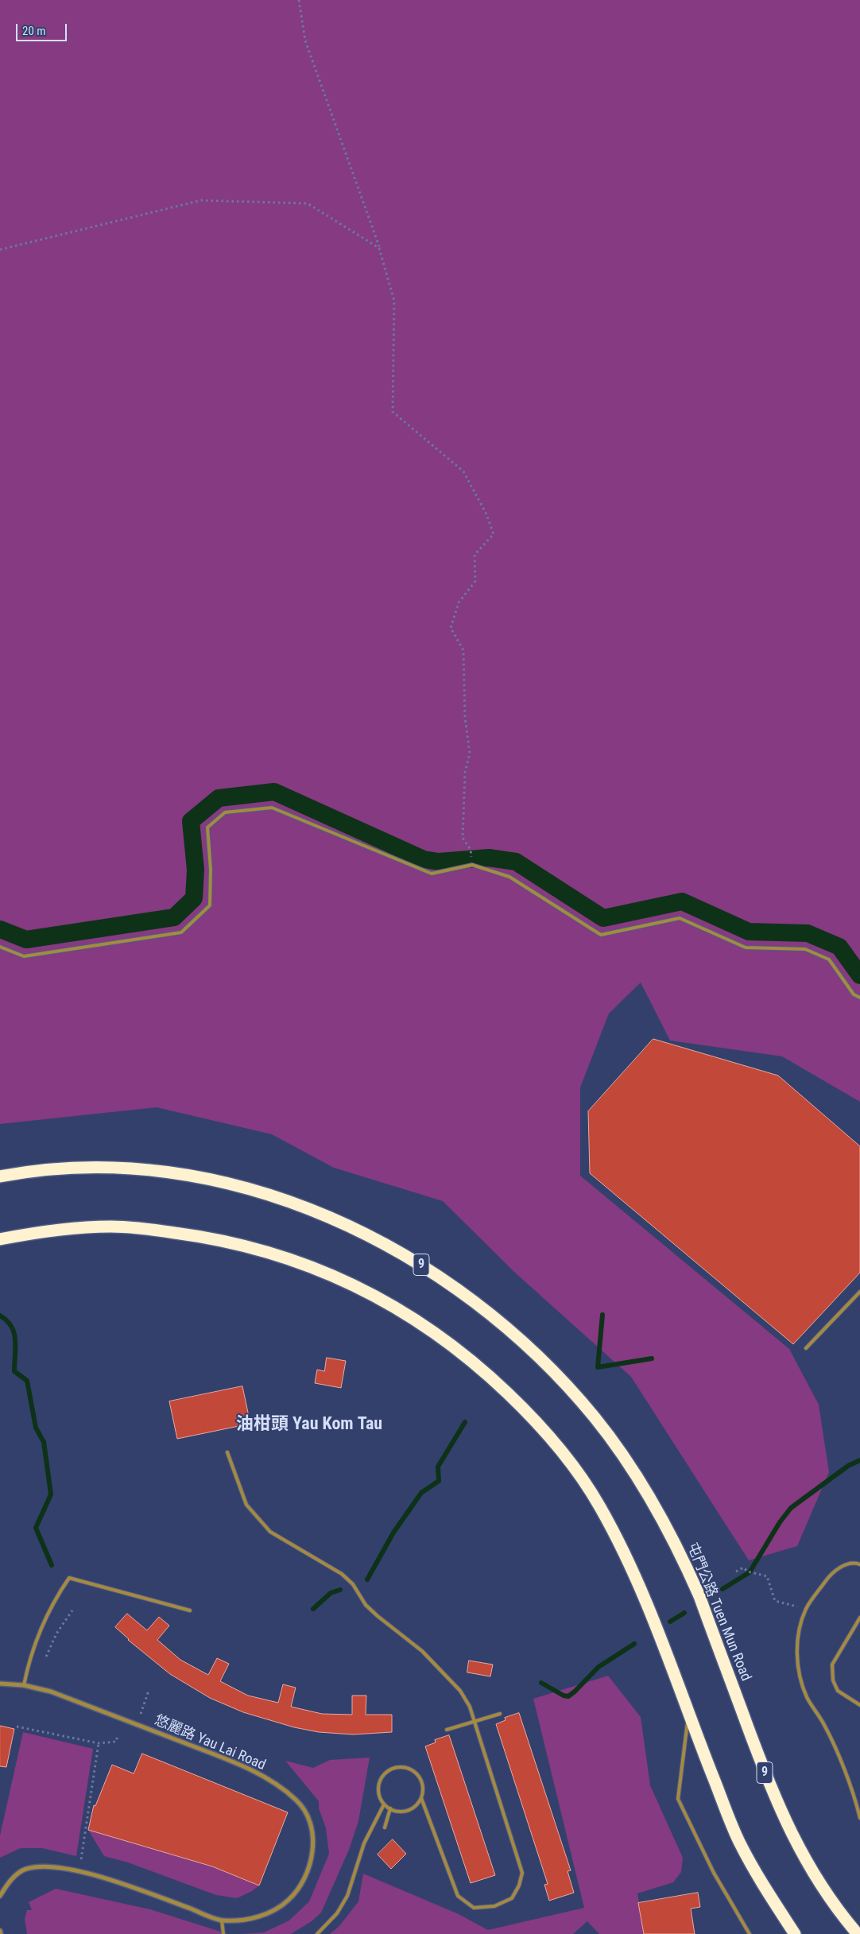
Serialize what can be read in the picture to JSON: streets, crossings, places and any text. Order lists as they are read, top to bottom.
{
  "streets": {
    "highway": ["9", "屯門公路 Tuen Mun Road"],
    "street": ["悠麗路 Yau Lai Road"]
  },
  "districts": ["油柑頭 Yau Kom Tau"],
  "scale_bar": "20 m"
}
